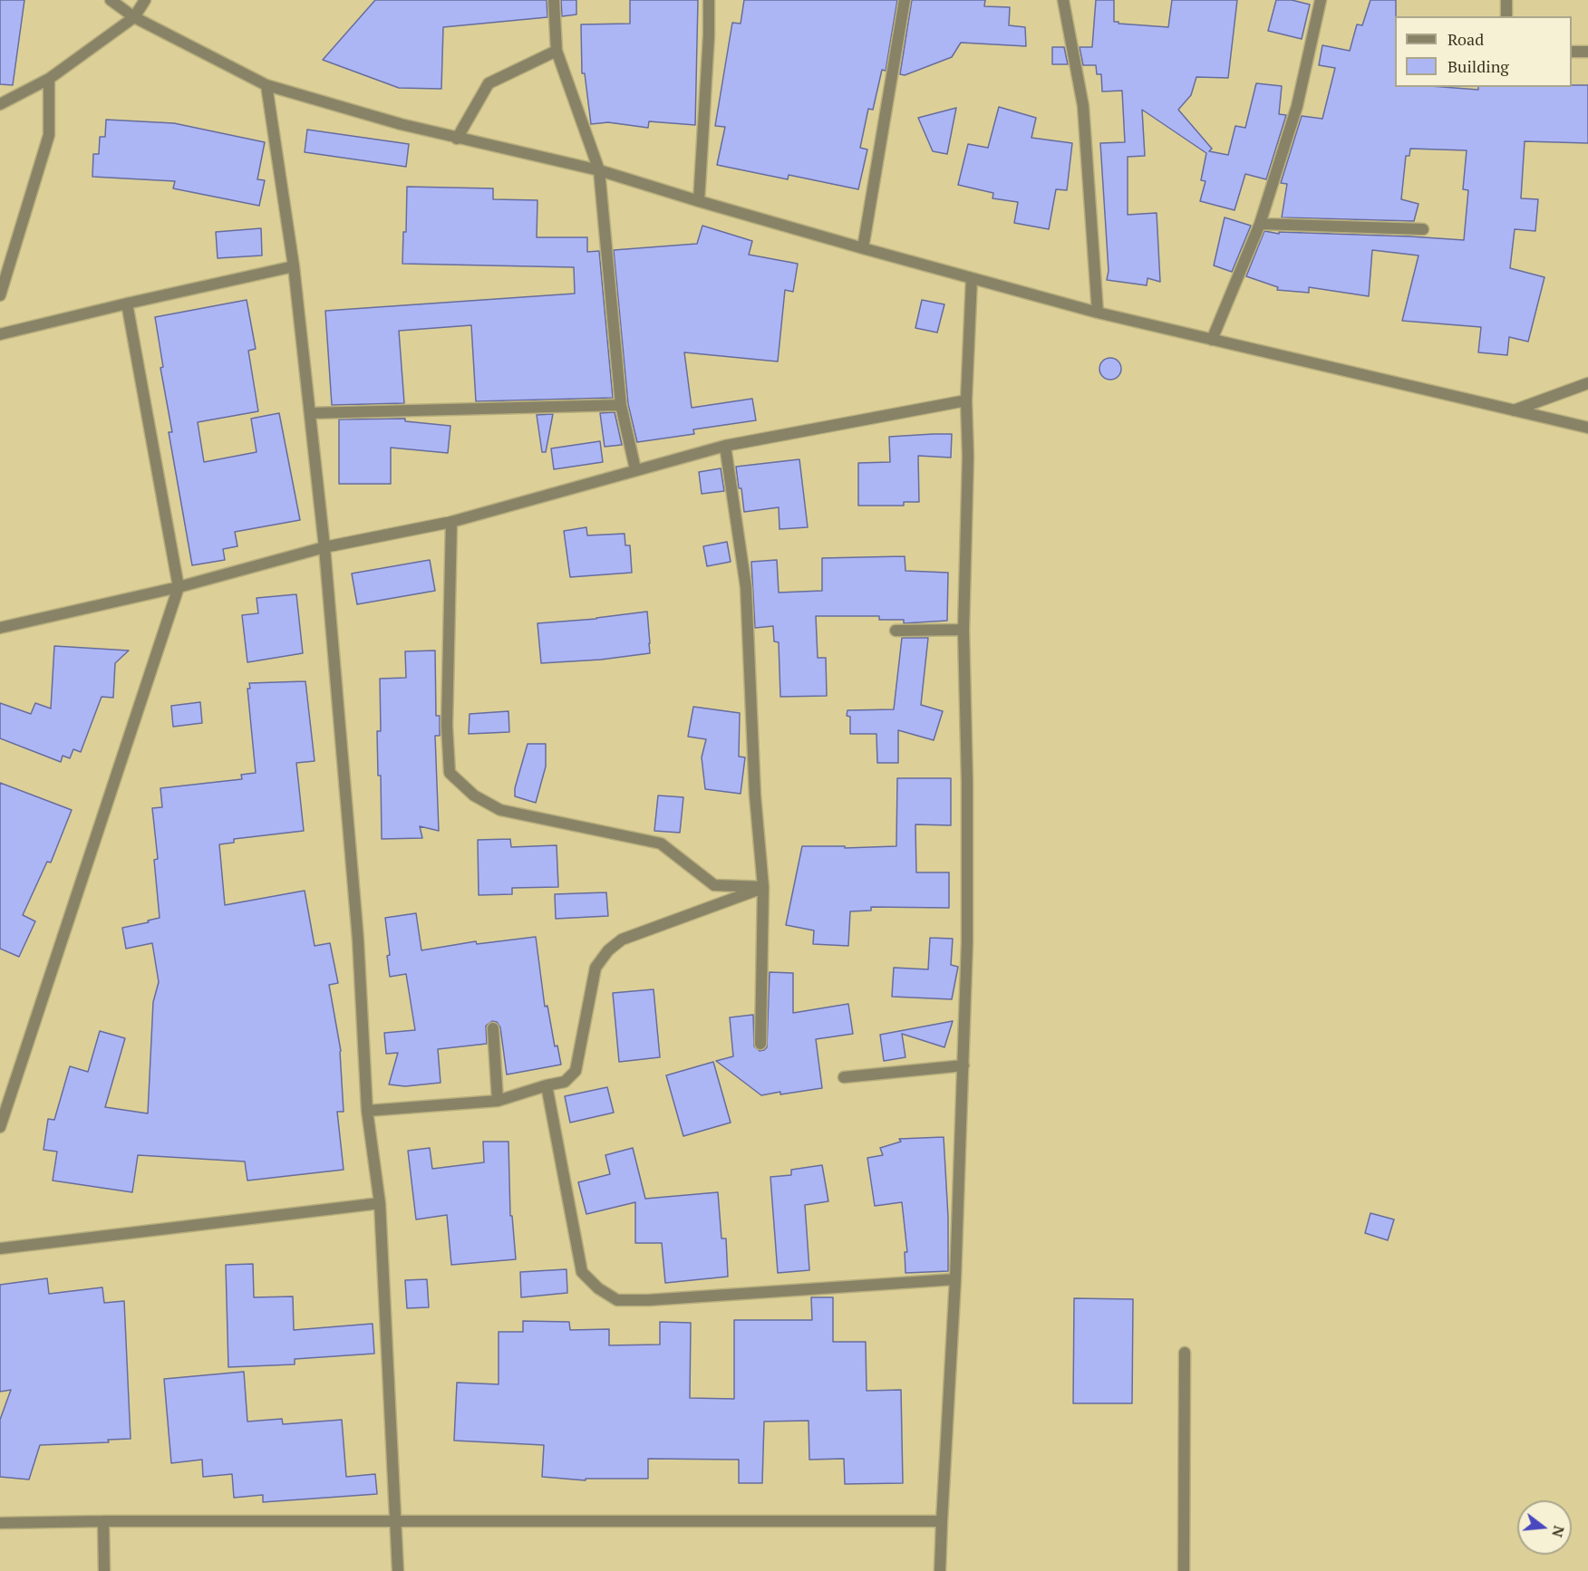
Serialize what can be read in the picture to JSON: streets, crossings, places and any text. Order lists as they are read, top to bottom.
{
  "legend": ["Road", "Building"],
  "north": "right"
}
